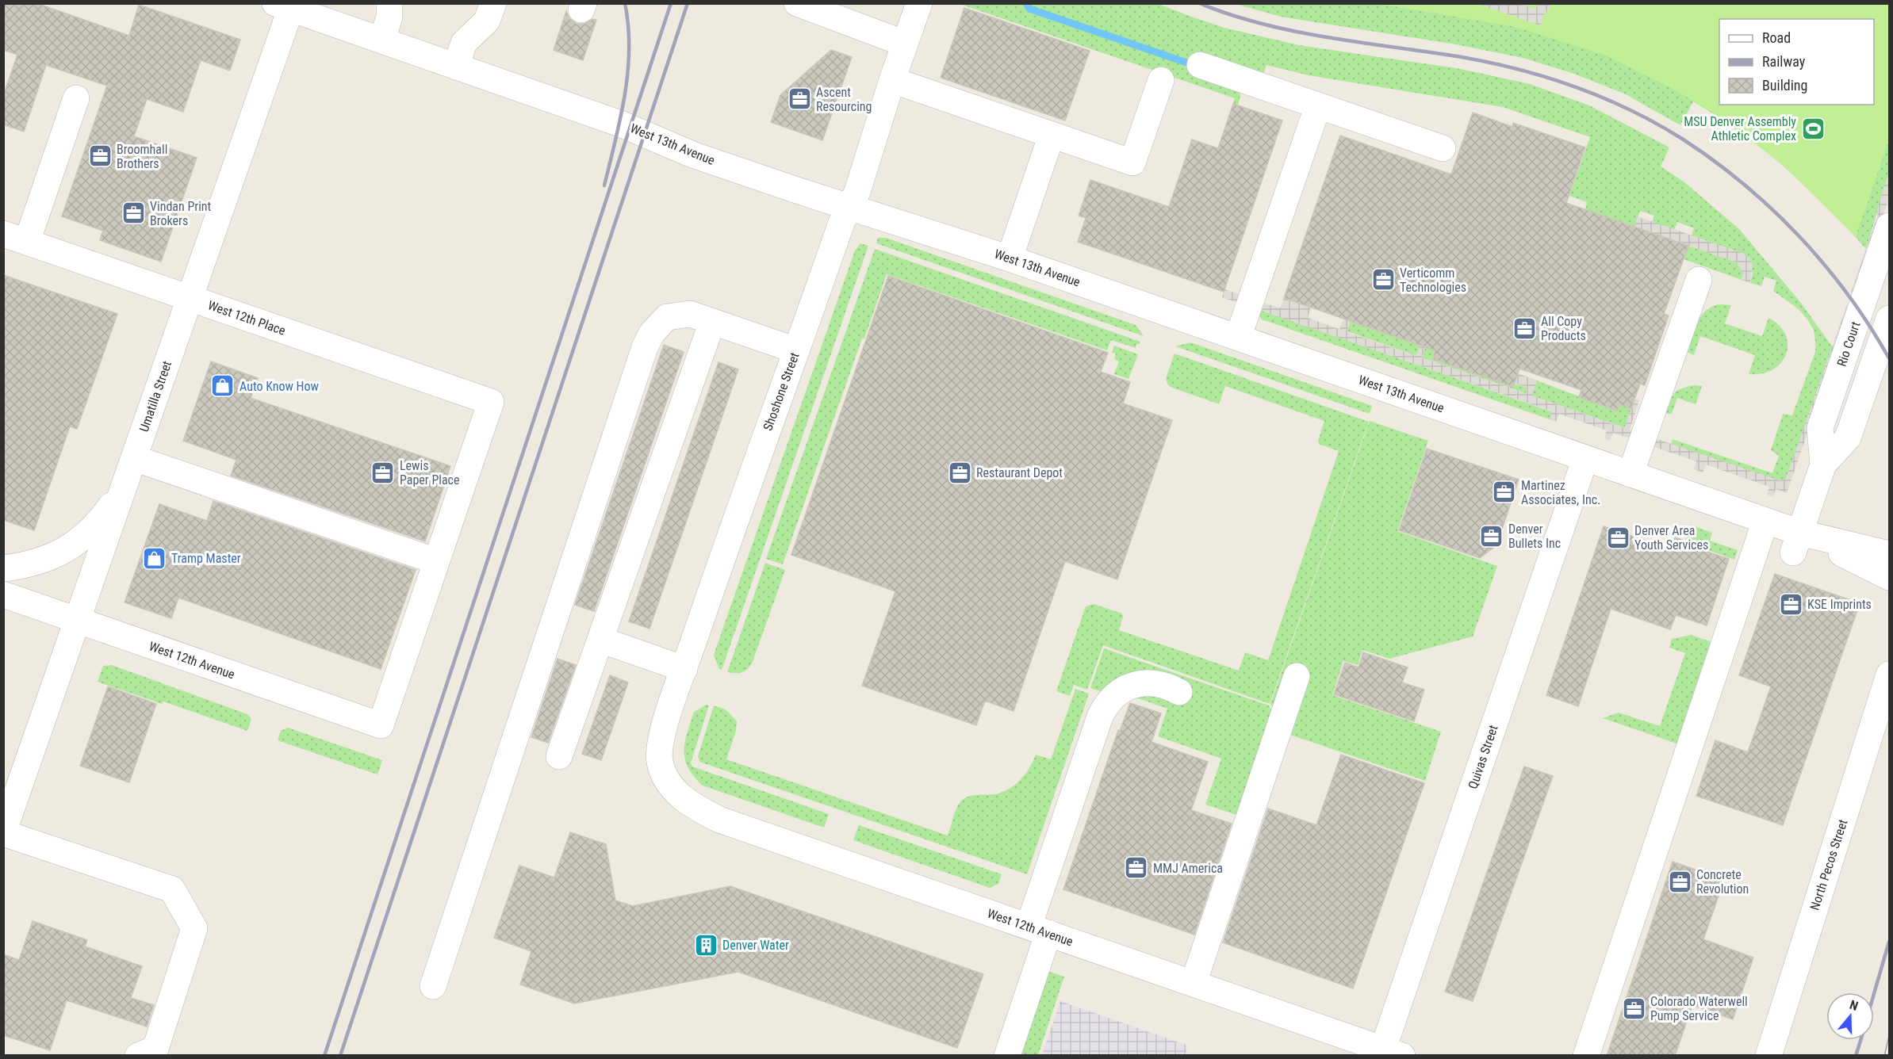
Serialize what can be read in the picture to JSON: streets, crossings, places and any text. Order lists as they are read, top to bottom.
{
  "streets": {
    "street": [
      "West 13th Avenue",
      "West 12th Place",
      "Rio Court",
      "Shoshone Street",
      "Umatilla Street",
      "West 12th Avenue",
      "Quivas Street",
      "North Pecos Street"
    ]
  },
  "crossings": [
    ["West 13th Avenue", "Rio Court"],
    ["West 13th Avenue", "Shoshone Street"],
    ["West 13th Avenue", "Umatilla Street"],
    ["West 13th Avenue", "Quivas Street"],
    ["West 12th Place", "Umatilla Street"],
    ["West 12th Place", "West 12th Avenue"],
    ["Shoshone Street", "West 12th Avenue"],
    ["Umatilla Street", "West 12th Avenue"],
    ["West 12th Avenue", "Quivas Street"]
  ],
  "places": {
    "office": [
      "Ascent Resourcing",
      "Broomhall Brothers",
      "Vindan Print Brokers",
      "Verticomm Technologies",
      "All Copy Products",
      "Lewis Paper Place",
      "Restaurant Depot",
      "Martinez Associates, Inc.",
      "Denver Bullets Inc",
      "Denver Area Youth Services",
      "KSE Imprints",
      "MMJ America",
      "Concrete Revolution",
      "Colorado Waterwell Pump Service"
    ],
    "sports": ["MSU Denver Assembly Athletic Complex"],
    "shop": ["Auto Know How", "Tramp Master"],
    "building": ["Denver Water"]
  },
  "legend": ["Road", "Railway", "Building"],
  "north": "top"
}
